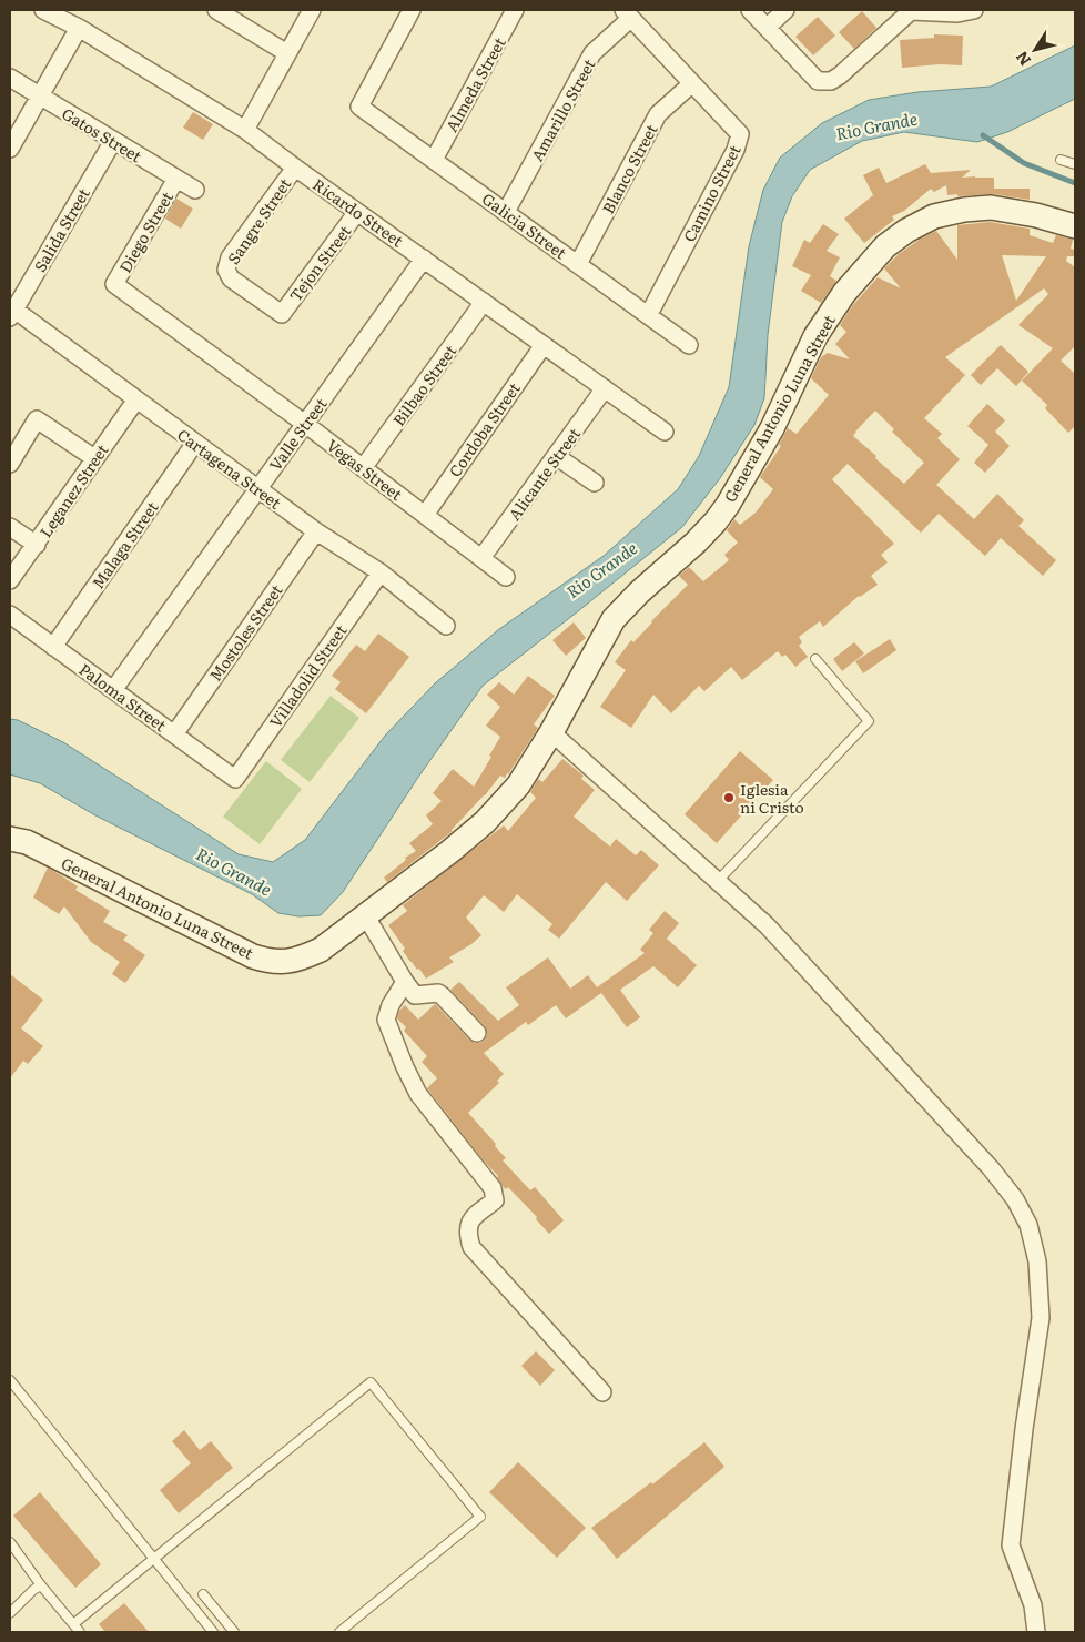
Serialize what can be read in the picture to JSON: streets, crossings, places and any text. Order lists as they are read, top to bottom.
{
  "streets": {
    "main road": ["General Antonio Luna Street"],
    "street": [
      "Almeda Street",
      "Amarillo Street",
      "Gatos Street",
      "Blanco Street",
      "Camino Street",
      "Ricardo Street",
      "Sangre Street",
      "Galicia Street",
      "Salida Street",
      "Diego Street",
      "Tejon Street",
      "Bilbao Street",
      "Cordoba Street",
      "Valle Street",
      "Cartagena Street",
      "Vegas Street",
      "Alicante Street",
      "Leganez Street",
      "Malaga Street",
      "Mostoles Street",
      "Villadolid Street",
      "Paloma Street"
    ]
  },
  "crossings": [
    ["Almeda Street", "Galicia Street"],
    ["Amarillo Street", "Camino Street"],
    ["Amarillo Street", "Galicia Street"],
    ["Gatos Street", "Salida Street"],
    ["Gatos Street", "Diego Street"],
    ["Blanco Street", "Camino Street"],
    ["Blanco Street", "Galicia Street"],
    ["Camino Street", "Galicia Street"],
    ["Ricardo Street", "Sangre Street"],
    ["Ricardo Street", "Tejon Street"],
    ["Ricardo Street", "Bilbao Street"],
    ["Ricardo Street", "Cordoba Street"],
    ["Ricardo Street", "Valle Street"],
    ["Ricardo Street", "Alicante Street"],
    ["Sangre Street", "Tejon Street"],
    ["Salida Street", "Cartagena Street"],
    ["Diego Street", "Vegas Street"],
    ["Bilbao Street", "Vegas Street"],
    ["Cordoba Street", "Vegas Street"],
    ["Valle Street", "Cartagena Street"],
    ["Valle Street", "Vegas Street"],
    ["Valle Street", "Paloma Street"],
    ["Cartagena Street", "Leganez Street"],
    ["Cartagena Street", "Malaga Street"],
    ["Cartagena Street", "Mostoles Street"],
    ["Cartagena Street", "Villadolid Street"],
    ["Vegas Street", "Alicante Street"],
    ["Malaga Street", "Paloma Street"],
    ["Mostoles Street", "Paloma Street"],
    ["Villadolid Street", "Paloma Street"]
  ],
  "water": ["Rio Grande"],
  "places": ["Iglesia ni Cristo"],
  "north": "bottom left"
}
